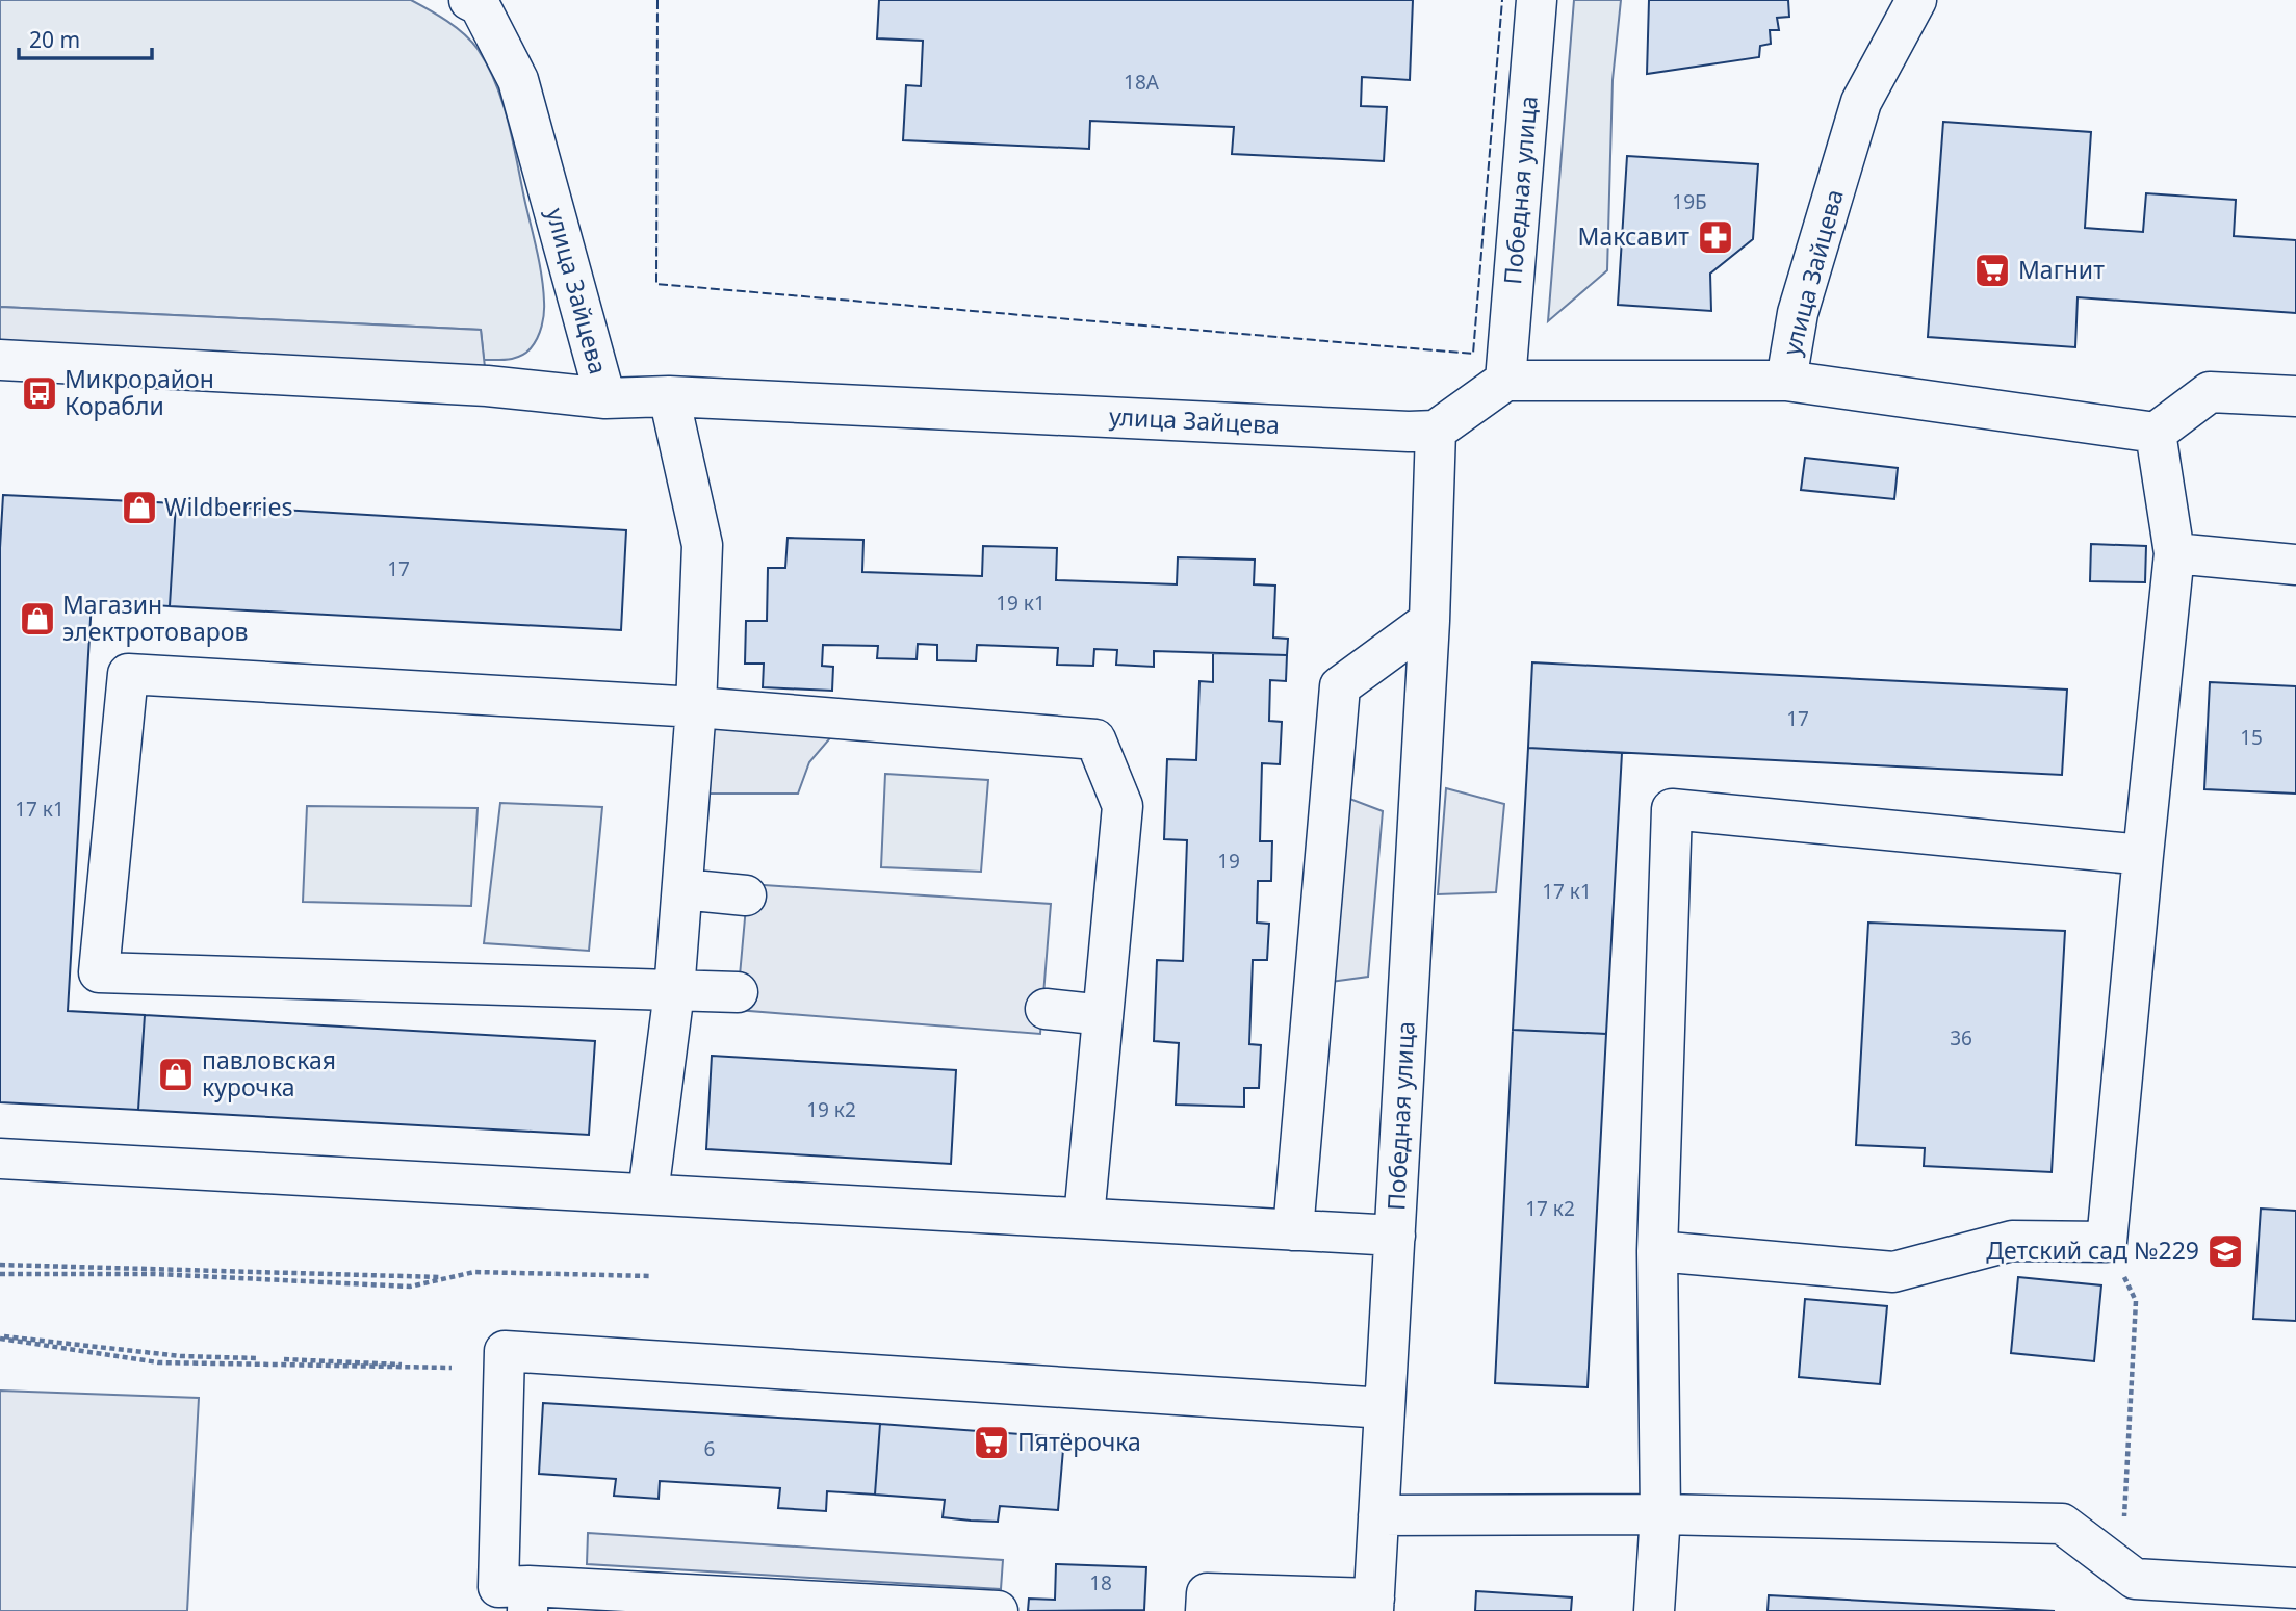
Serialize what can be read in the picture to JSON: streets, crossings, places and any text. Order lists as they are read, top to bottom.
{
  "streets": {
    "street": ["Победная улица", "улица Зайцева"]
  },
  "crossings": [
    ["Победная улица", "улица Зайцева"]
  ],
  "places": {
    "pharmacy": ["Максавит"],
    "supermarket": ["Магнит", "Пятёрочка"],
    "bus stop": ["Микрорайон Корабли"],
    "shop": ["Wildberries", "Магазин электротоваров", "павловская курочка"],
    "school or university": ["Детский сад №229"]
  },
  "house_numbers": [
    "18А",
    "19Б",
    "17",
    "19 к1",
    "17",
    "15",
    "17 к1",
    "19",
    "17 к1",
    "36",
    "19 к2",
    "17 к2",
    "6",
    "18"
  ],
  "scale_bar": "20 m"
}
